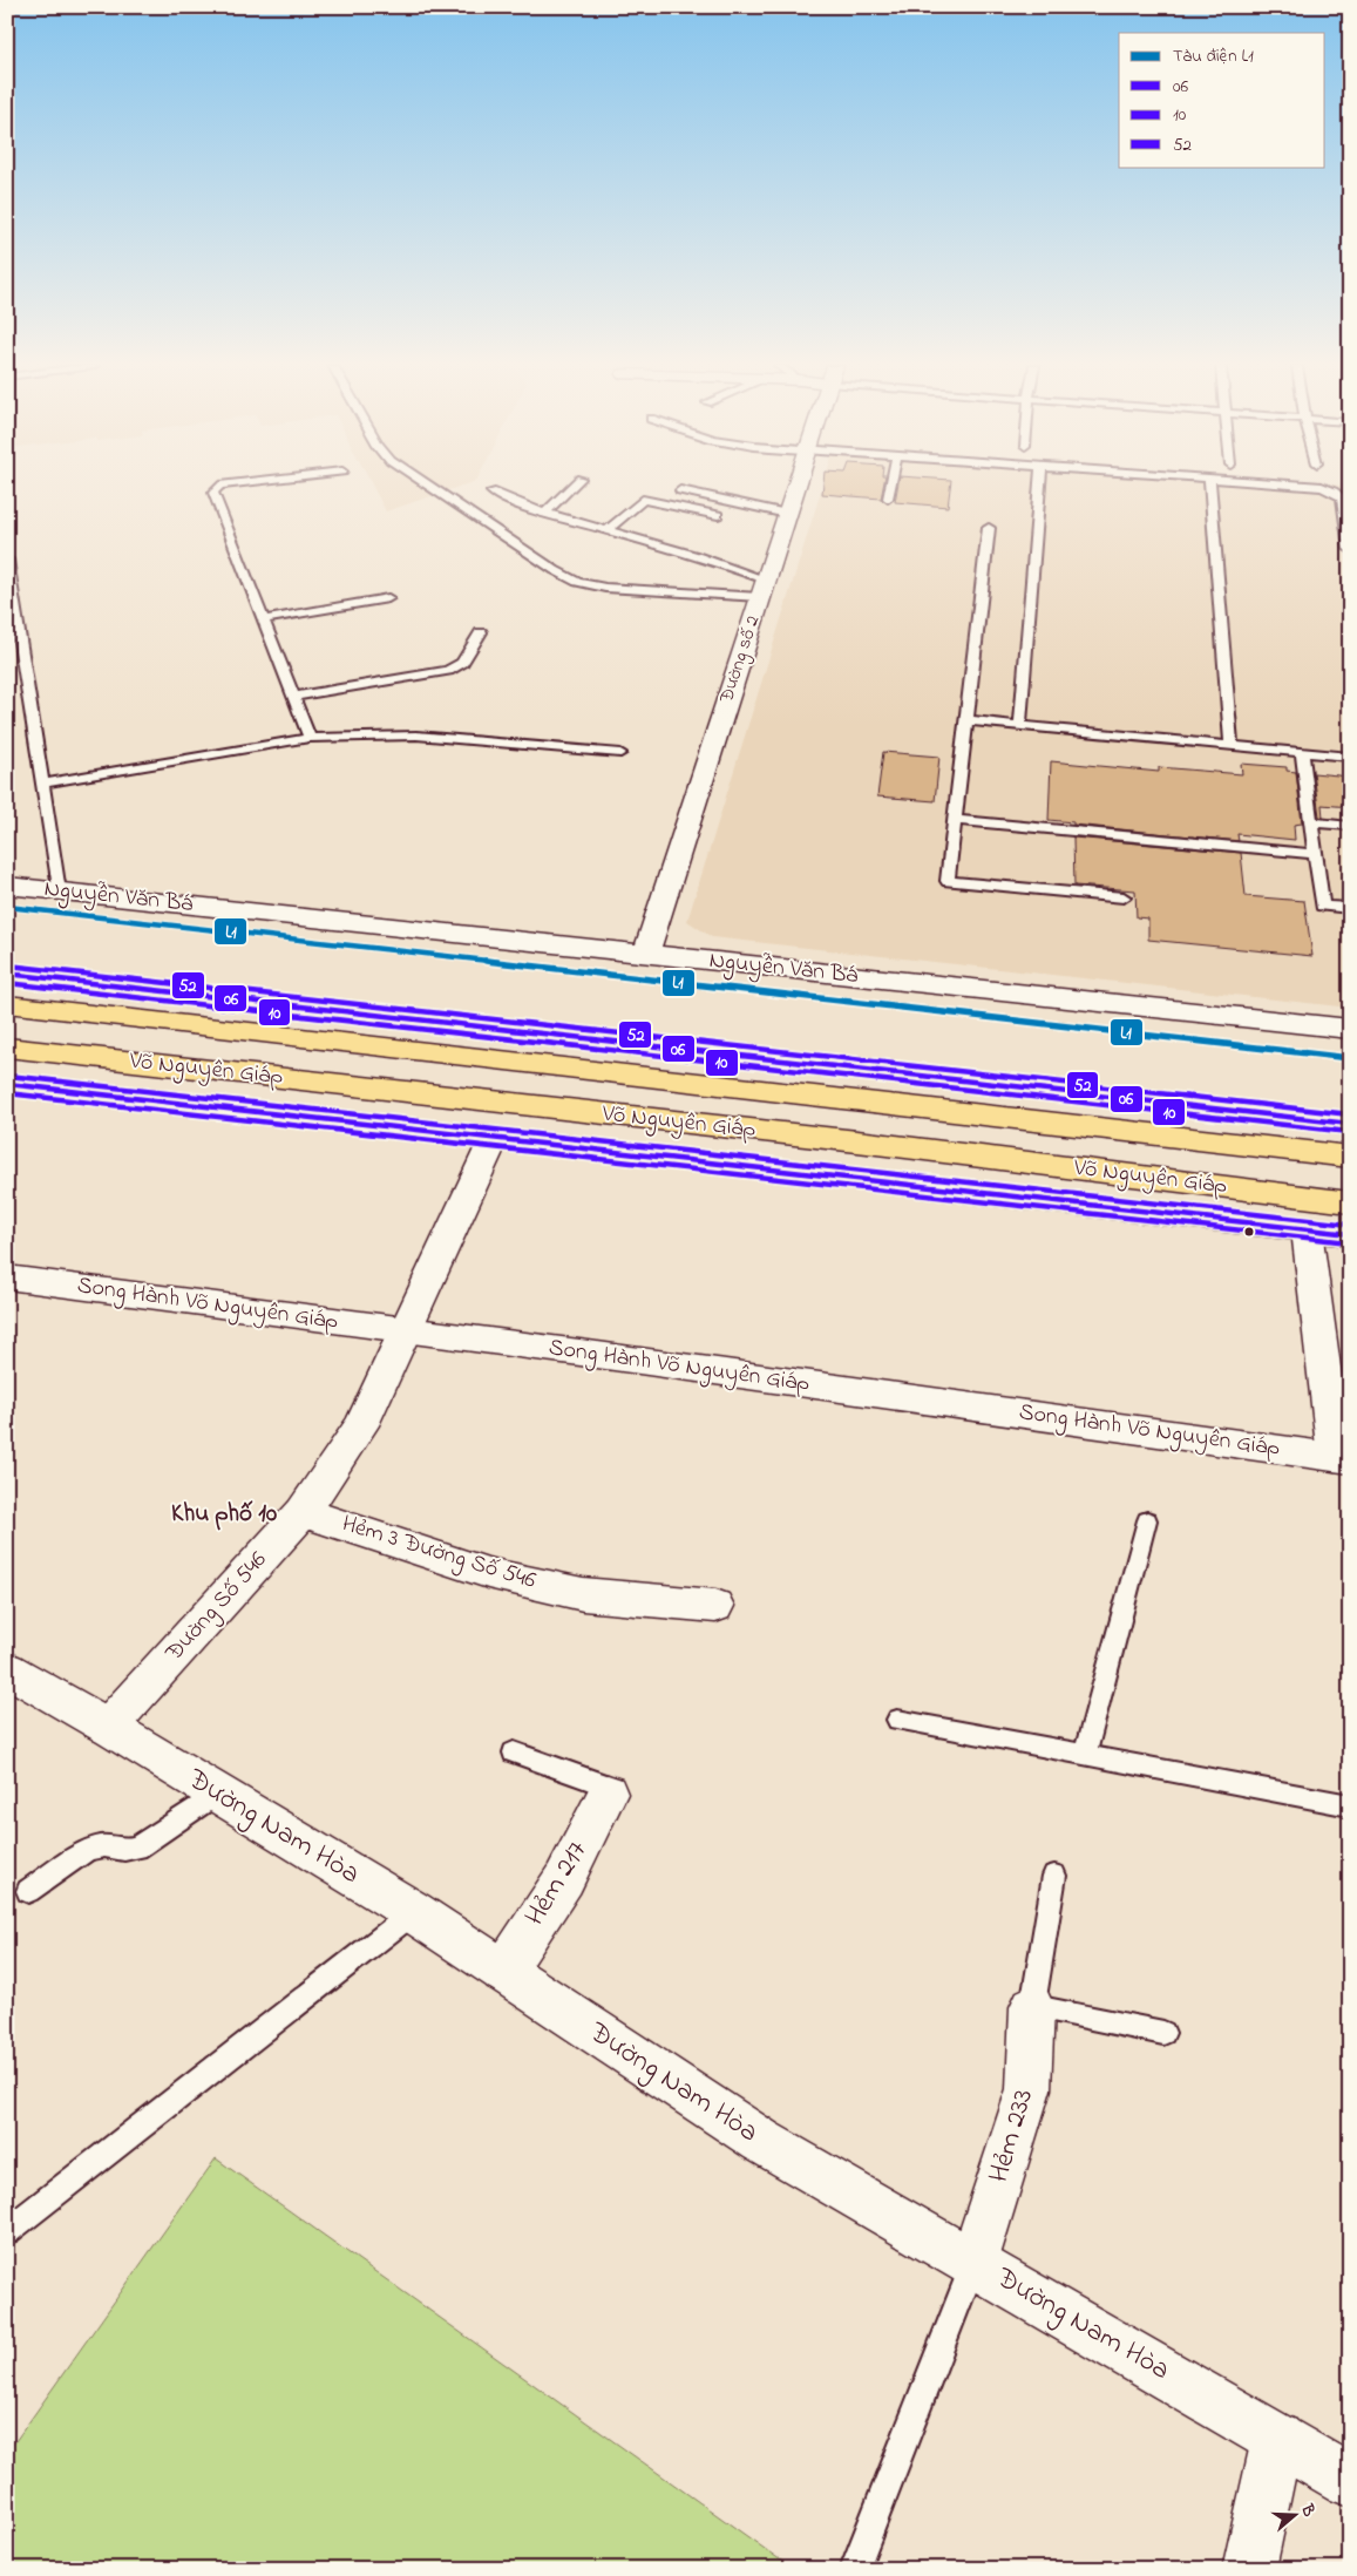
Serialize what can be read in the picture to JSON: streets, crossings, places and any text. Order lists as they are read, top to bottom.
{
  "streets": {
    "highway": ["Võ Nguyên Giáp"],
    "street": [
      "Đường số 2",
      "Nguyễn Văn Bá",
      "Song Hành Võ Nguyên Giáp",
      "Hẻm 3 Đường Số 546",
      "Đường Số 546",
      "Đường Nam Hòa",
      "Hẻm 217",
      "Hẻm 233"
    ]
  },
  "crossings": [
    ["Đường số 2", "Nguyễn Văn Bá"],
    ["Võ Nguyên Giáp", "Đường Số 546"],
    ["Song Hành Võ Nguyên Giáp", "Đường Số 546"],
    ["Hẻm 3 Đường Số 546", "Đường Số 546"],
    ["Đường Số 546", "Đường Nam Hòa"],
    ["Đường Nam Hòa", "Hẻm 217"],
    ["Đường Nam Hòa", "Hẻm 233"]
  ],
  "districts": ["Khu phố 10"],
  "lines": [
    "metro line L1",
    "transit line 52",
    "transit line 06",
    "transit line 10"
  ],
  "legend": [
    "Tàu điện L1",
    "06",
    "10",
    "52"
  ],
  "north": "right"
}
